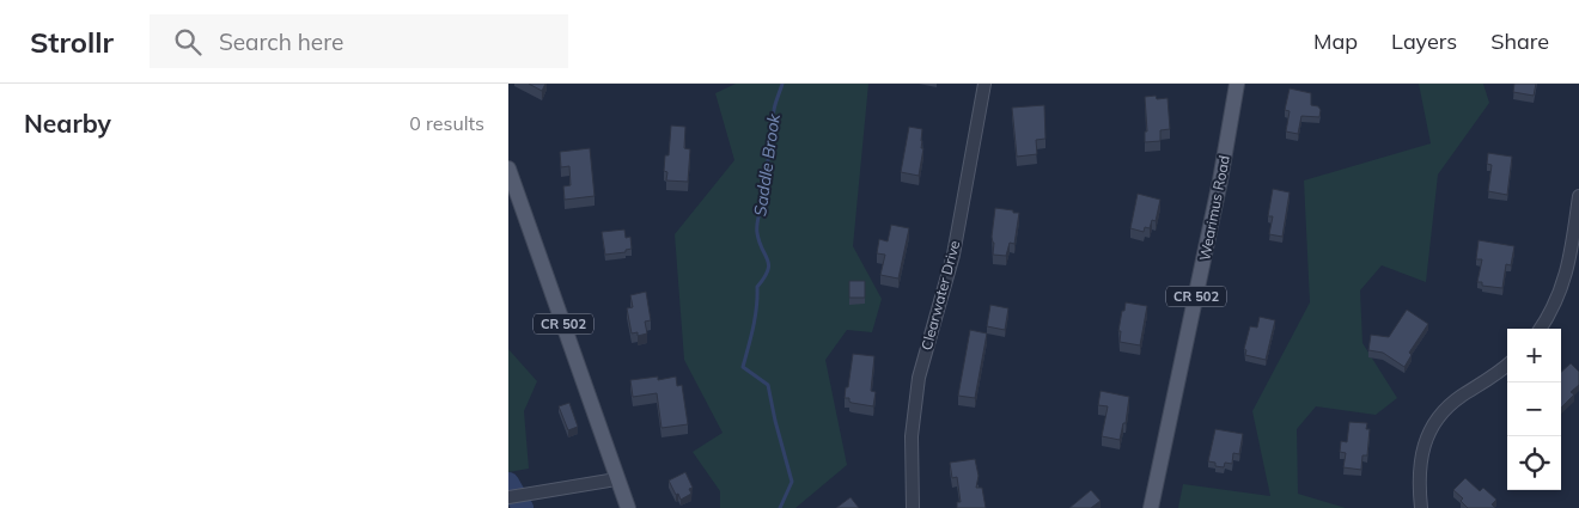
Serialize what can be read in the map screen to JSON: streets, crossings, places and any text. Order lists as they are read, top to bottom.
{
  "streets": {
    "main road": ["Wearimus Road", "CR 502"],
    "street": ["Clearwater Drive"]
  },
  "water": ["Saddle Brook"],
  "page": {
    "header": "Strollr",
    "search": "Search here",
    "nav": ["Map", "Layers", "Share"],
    "heading": ["Nearby", "0 results"],
    "map_buttons": ["+", "−"]
  }
}
